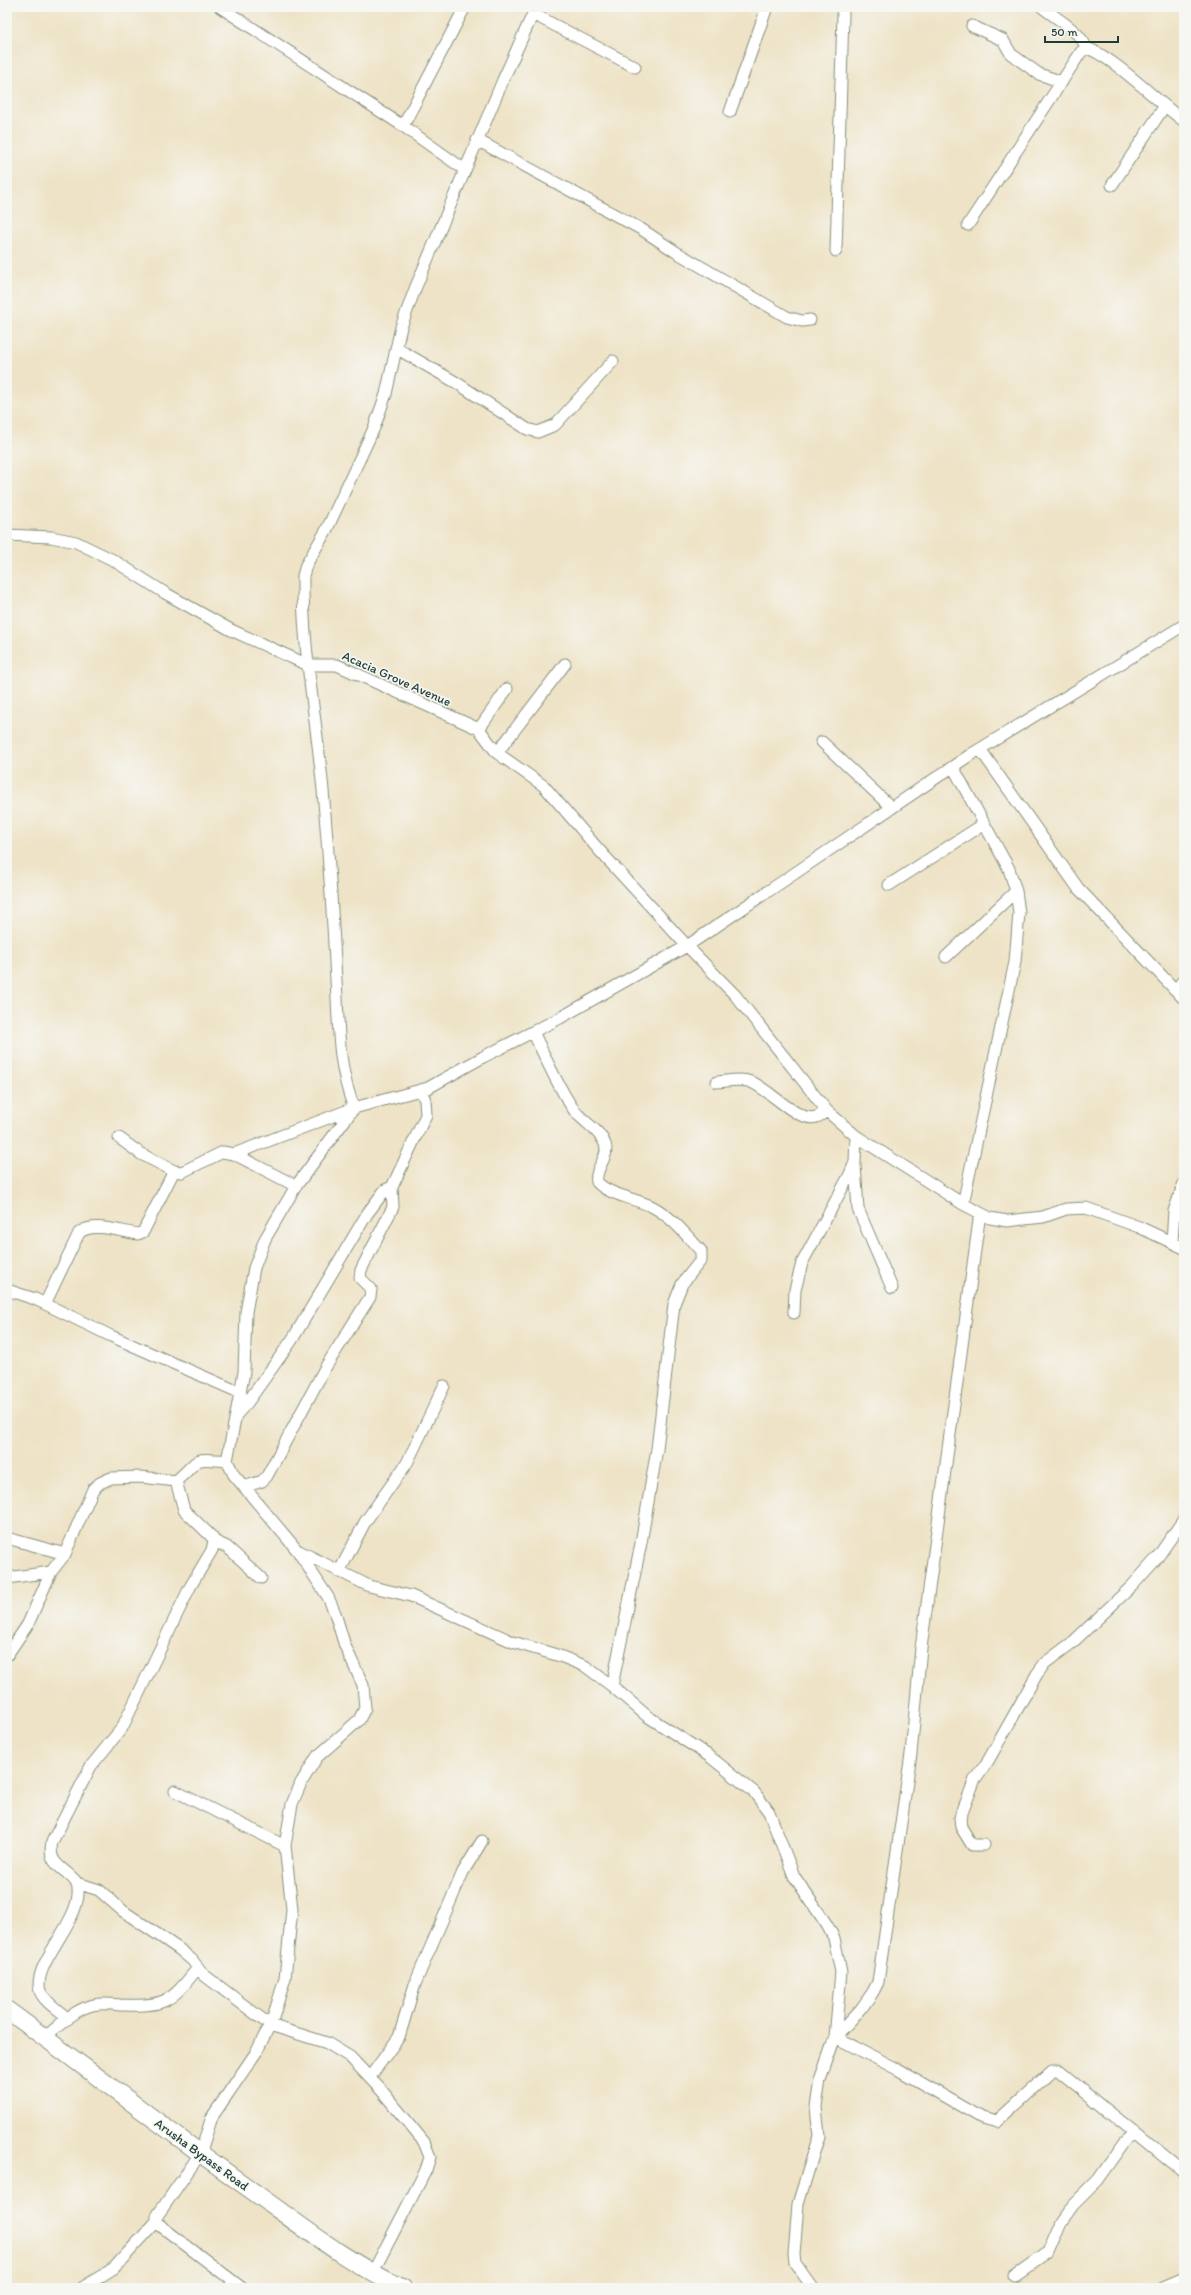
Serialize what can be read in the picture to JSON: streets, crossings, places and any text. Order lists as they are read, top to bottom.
{
  "streets": {
    "main road": ["Arusha Bypass Road"],
    "street": ["Acacia Grove Avenue"]
  },
  "scale_bar": "50 m"
}
